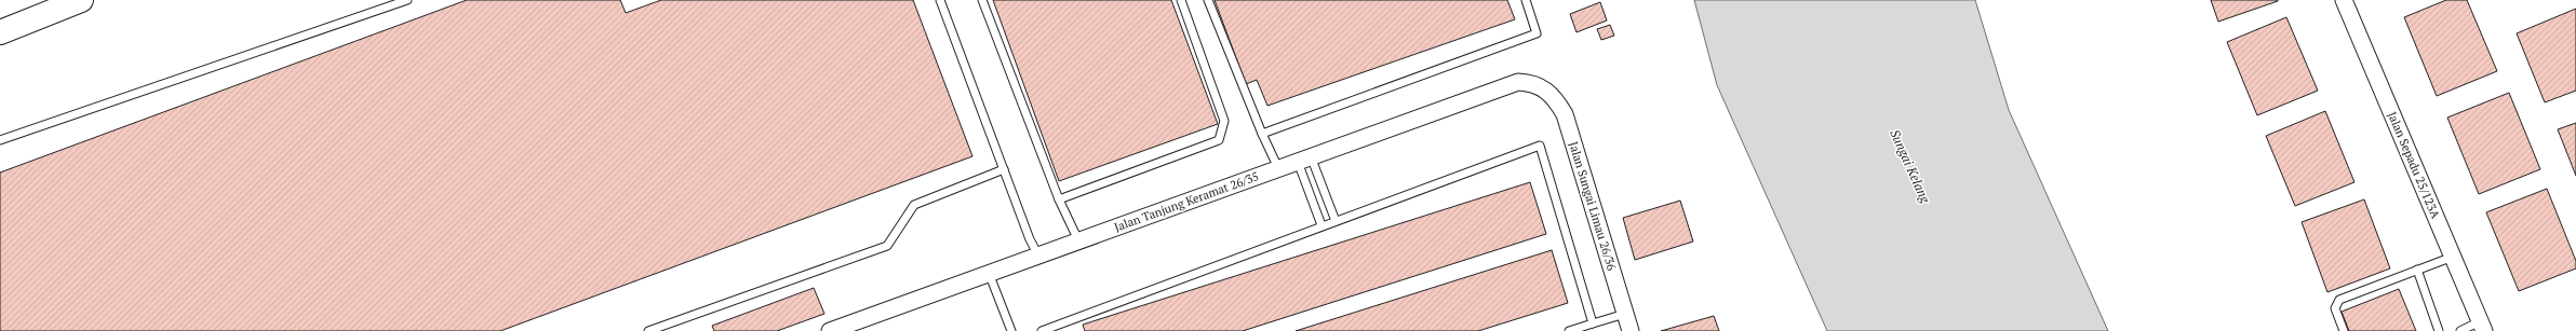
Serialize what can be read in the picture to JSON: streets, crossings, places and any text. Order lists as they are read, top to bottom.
{
  "streets": {
    "street": ["Jalan Sepadu 25/123A", "Jalan Tanjung Keramat 26/35", "Jalan Sungai Limau 26/36"]
  },
  "crossings": [
    ["Jalan Tanjung Keramat 26/35", "Jalan Sungai Limau 26/36"]
  ],
  "water": ["Sungai Kelang"]
}
